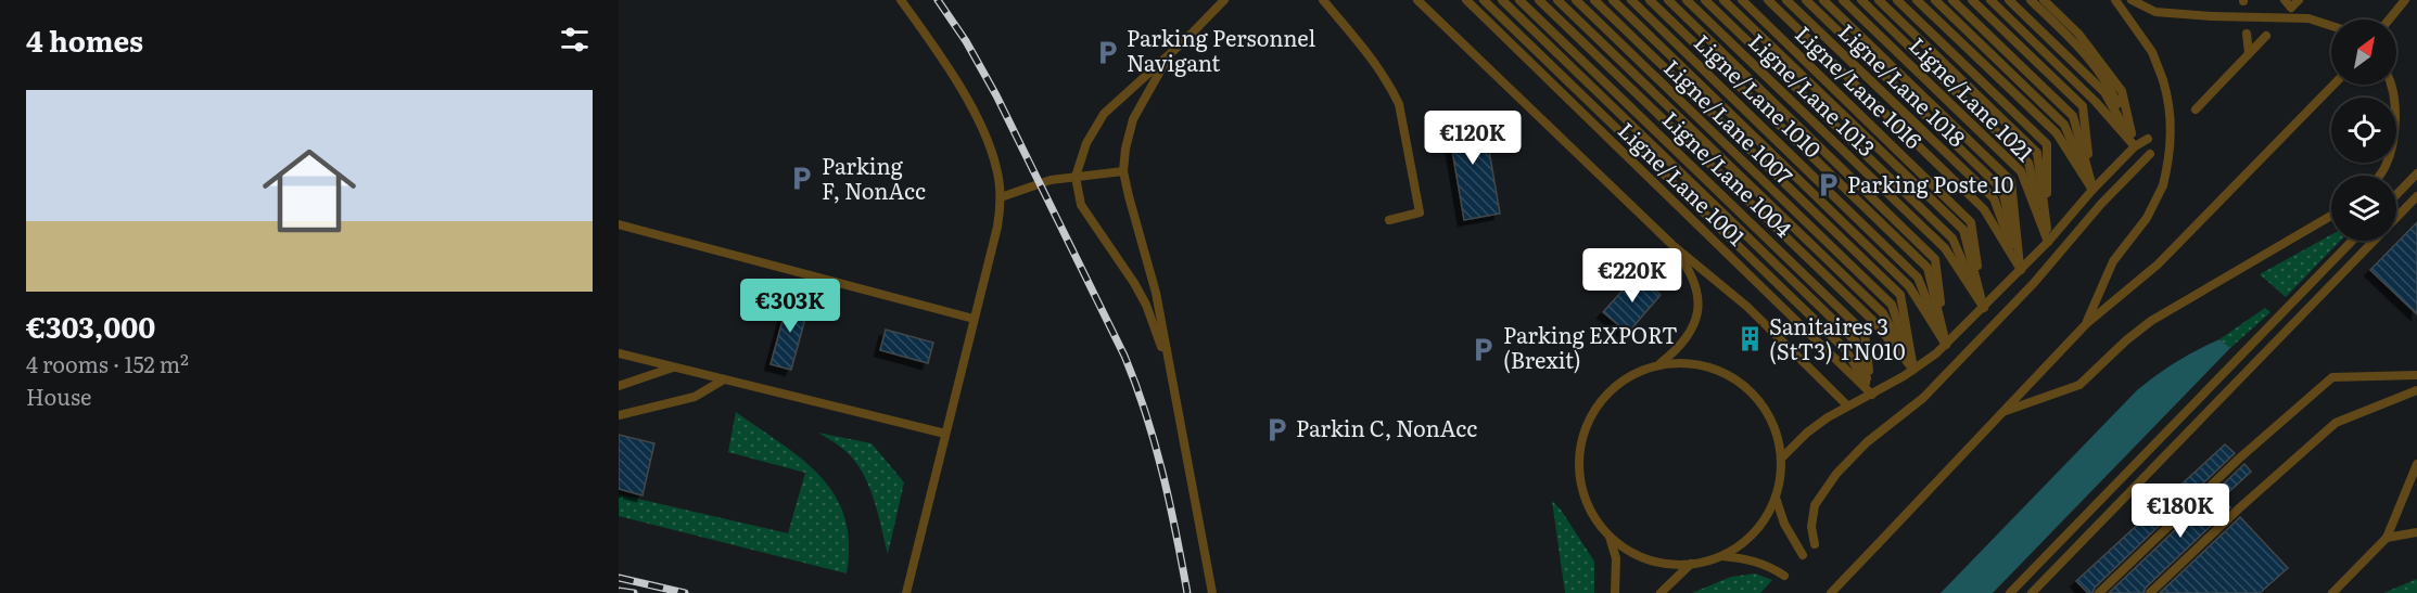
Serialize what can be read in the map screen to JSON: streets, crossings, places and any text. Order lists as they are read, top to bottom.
{
  "streets": {
    "lane": [
      "Ligne/Lane 1018",
      "Ligne/Lane 1016",
      "Ligne/Lane 1013",
      "Ligne/Lane 1010",
      "Ligne/Lane 1021",
      "Ligne/Lane 1007",
      "Ligne/Lane 1004",
      "Ligne/Lane 1001"
    ]
  },
  "crossings": [
    ["Ligne/Lane 1016", "Ligne/Lane 1013"],
    ["Ligne/Lane 1004", "Ligne/Lane 1001"]
  ],
  "places": {
    "parking": [
      "Parking Personnel Navigant",
      "Parking F, NonAcc",
      "Parking Poste 10",
      "Parking EXPORT (Brexit)",
      "Parkin C, NonAcc"
    ],
    "building": ["Sanitaires 3 (StT3) TN010"]
  },
  "north": "top right",
  "page": {
    "heading": "4 homes",
    "list": [
      {
        "name": "€303,000",
        "note": "4 rooms · 152 m² · House"
      }
    ],
    "price": [
      "€120K",
      "€220K",
      "€303K",
      "€180K"
    ]
  }
}
